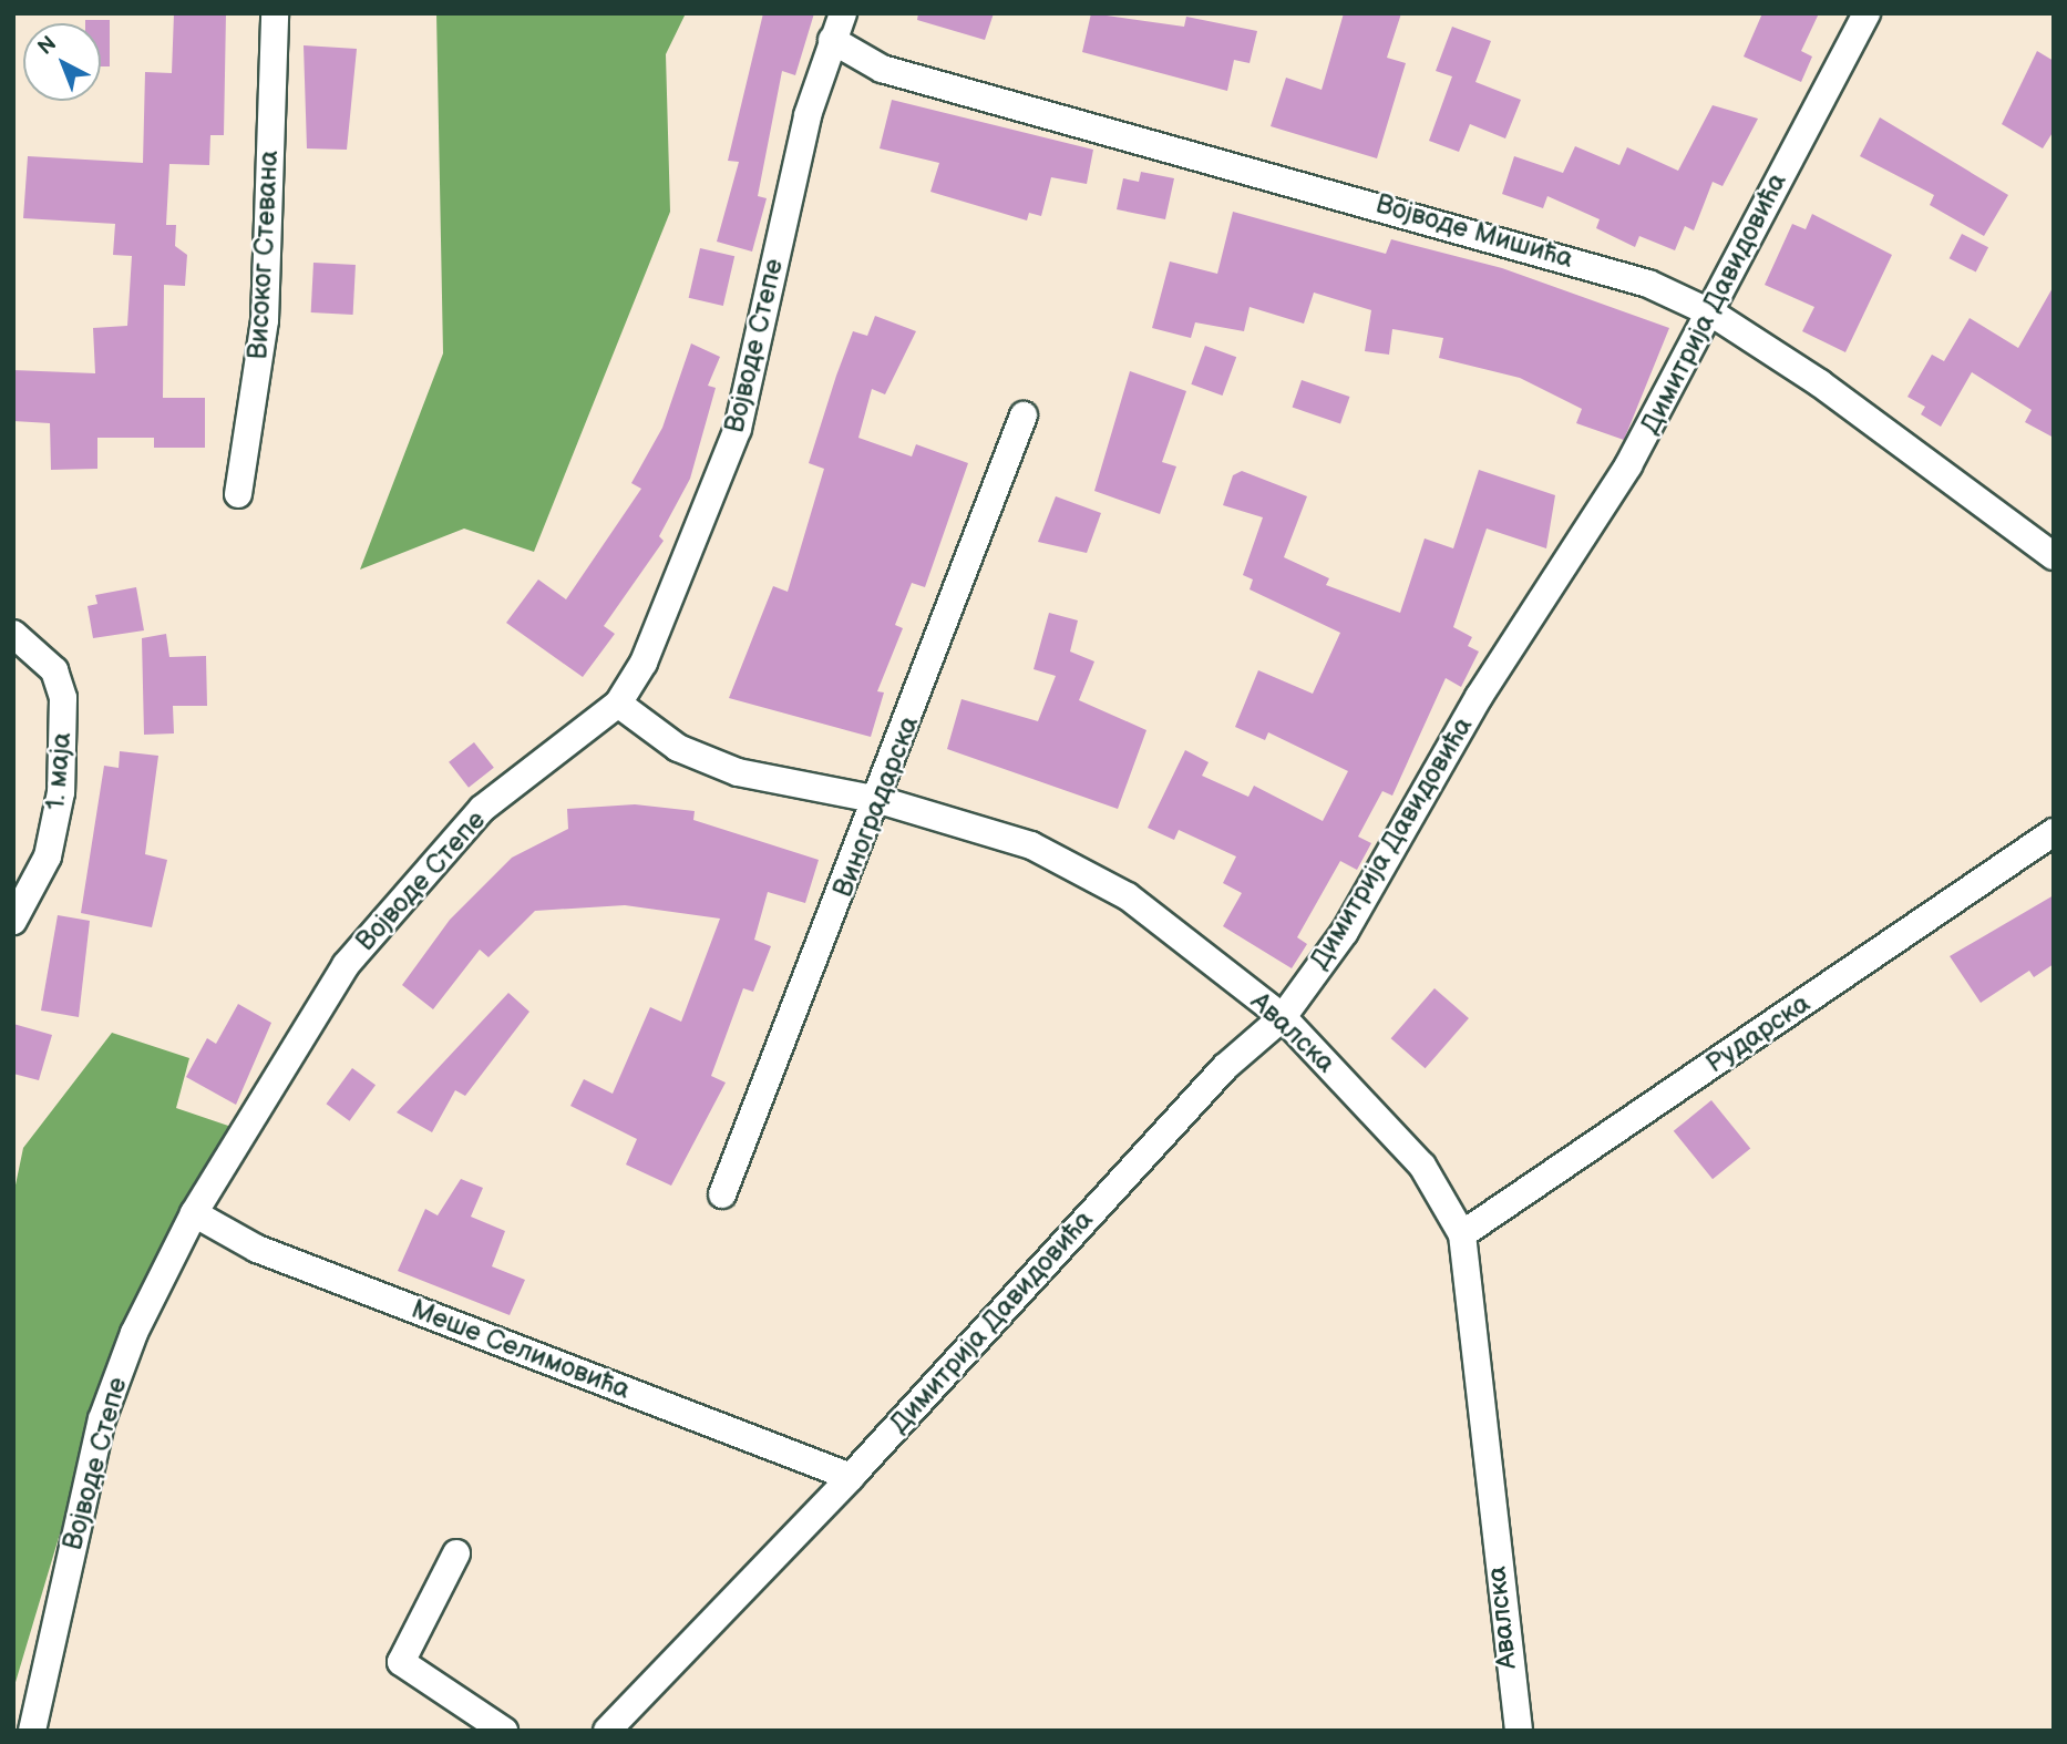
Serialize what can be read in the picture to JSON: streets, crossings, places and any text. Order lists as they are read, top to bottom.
{
  "streets": {
    "street": [
      "Војводе Мишића",
      "Високог Стевана",
      "Димитрија Давидовића",
      "Војводе Степе",
      "1. маја",
      "Виноградарска",
      "Авалска",
      "Рударска",
      "Меше Селимовића"
    ]
  },
  "crossings": [
    ["Војводе Мишића", "Димитрија Давидовића"],
    ["Војводе Мишића", "Војводе Степе"],
    ["Димитрија Давидовића", "Авалска"],
    ["Димитрија Давидовића", "Меше Селимовића"],
    ["Војводе Степе", "Авалска"],
    ["Војводе Степе", "Меше Селимовића"],
    ["Виноградарска", "Авалска"],
    ["Авалска", "Рударска"]
  ],
  "north": "top left"
}
